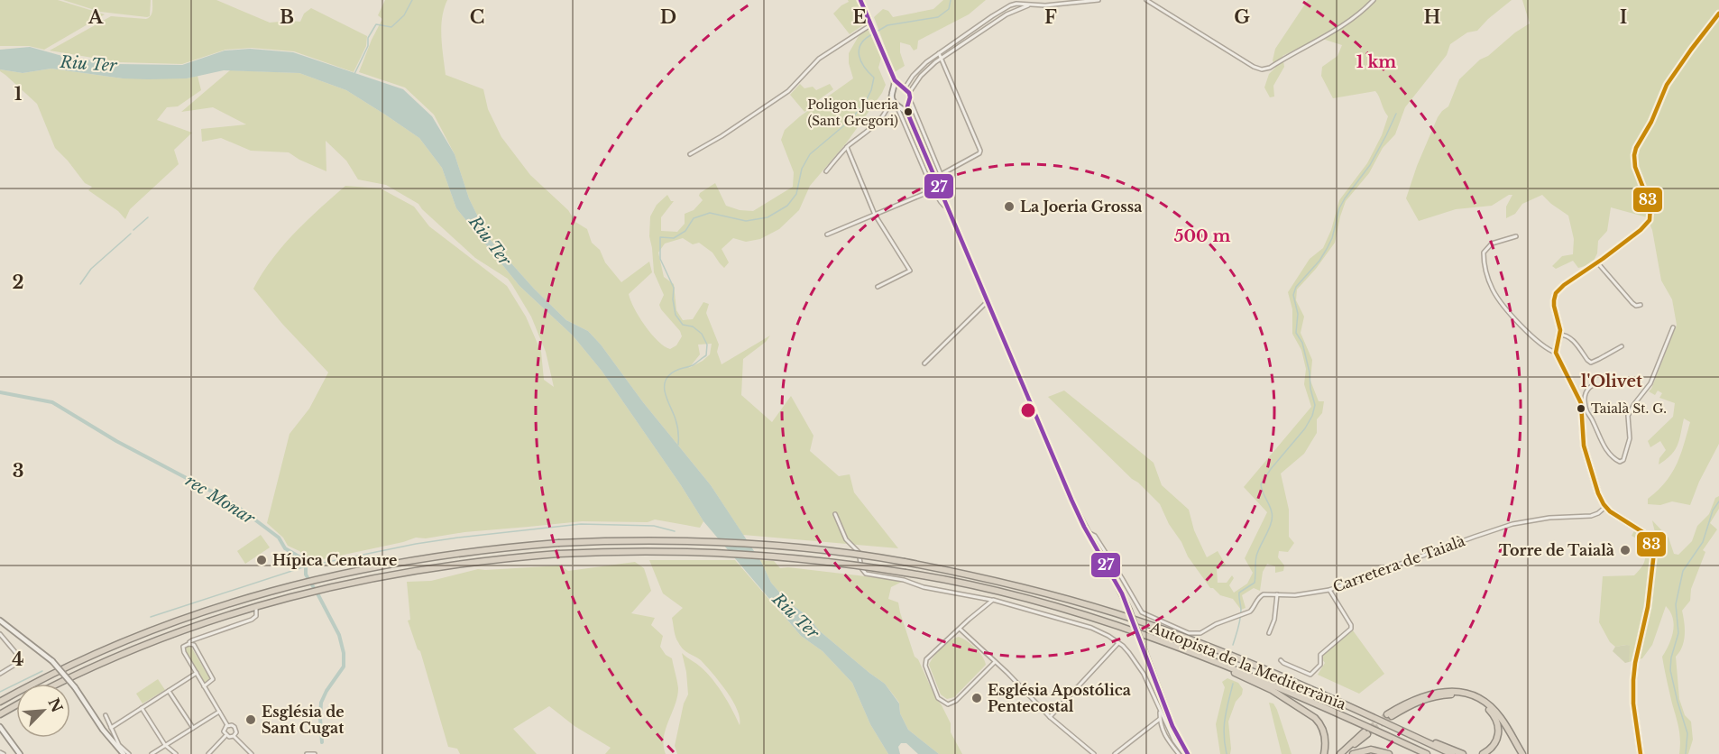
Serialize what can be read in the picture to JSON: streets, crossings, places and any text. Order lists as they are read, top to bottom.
{
  "streets": {
    "highway": ["Autopista de la Mediterrània"],
    "street": ["Carretera de Taialà"]
  },
  "districts": ["l'Olivet"],
  "water": ["Riu Ter", "rec Monar"],
  "places": [
    "Poligon Jueria (Sant Gregori)",
    "La Joeria Grossa",
    "Taialà St. G.",
    "Torre de Taialà",
    "Hípica Centaure",
    "Església Apostólica Pentecostal",
    "Església de Sant Cugat"
  ],
  "lines": ["transit line 27", "transit line 83"],
  "north": "top right",
  "grid": {
    "columns": [
      "A",
      "B",
      "C",
      "D",
      "E",
      "F",
      "G",
      "H",
      "I"
    ],
    "rows": [
      "1",
      "2",
      "3",
      "4"
    ]
  },
  "rings": ["1 km", "500 m"]
}
